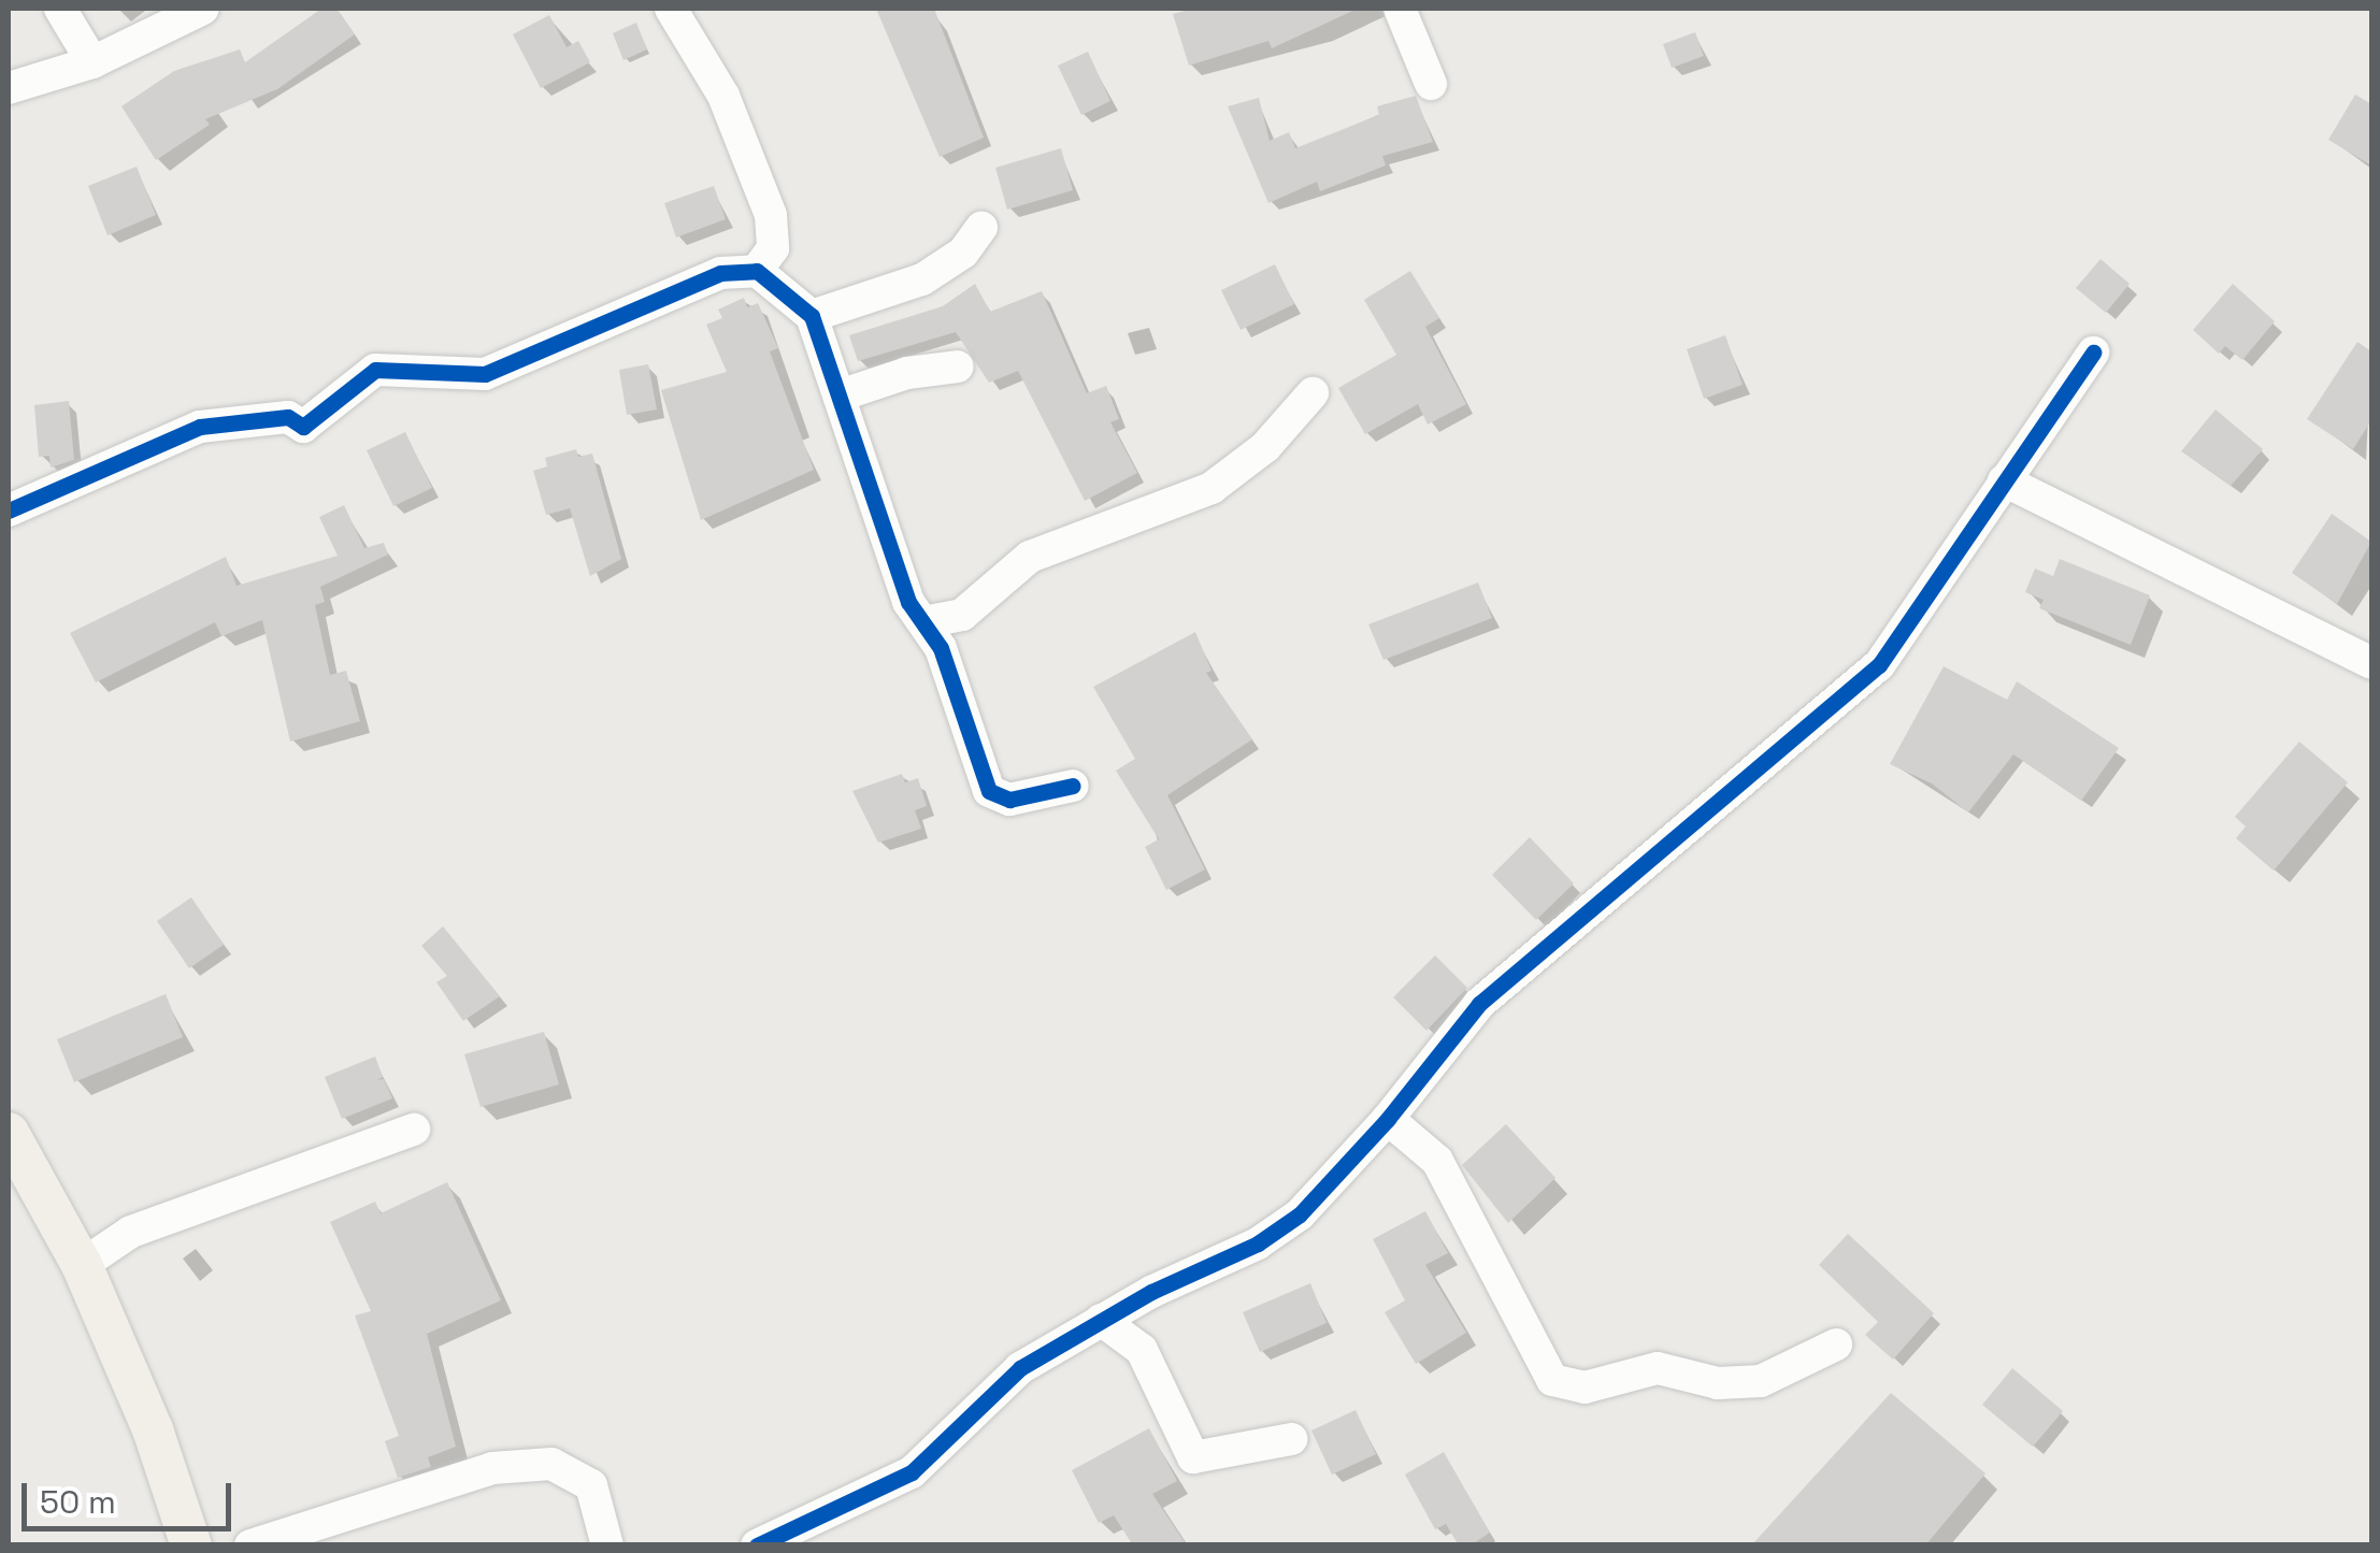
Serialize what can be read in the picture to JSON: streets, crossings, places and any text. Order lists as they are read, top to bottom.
{
  "scale_bar": "50 m"
}
